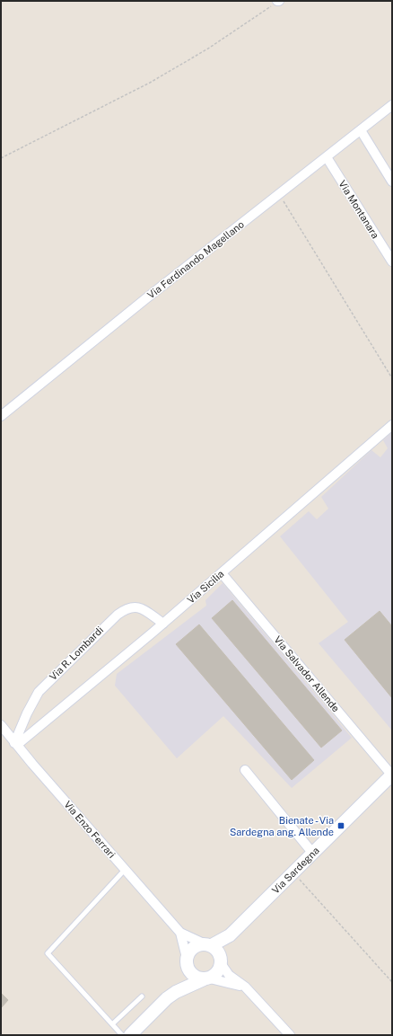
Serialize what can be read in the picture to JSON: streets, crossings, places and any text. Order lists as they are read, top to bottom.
{
  "streets": {
    "street": [
      "Via Montanara",
      "Via Ferdinando Magellano",
      "Via Sicilia",
      "Via R. Lombardi",
      "Via Salvador Allende",
      "Via Enzo Ferrari",
      "Via Sardegna"
    ]
  },
  "crossings": [
    ["Via Montanara", "Via Ferdinando Magellano"],
    ["Via Sicilia", "Via R. Lombardi"],
    ["Via Sicilia", "Via Salvador Allende"],
    ["Via Sicilia", "Via Enzo Ferrari"],
    ["Via R. Lombardi", "Via Enzo Ferrari"],
    ["Via Salvador Allende", "Via Sardegna"],
    ["Via Enzo Ferrari", "Via Sardegna"]
  ],
  "places": {
    "transit": ["Bienate - Via Sardegna ang. Allende"]
  }
}
